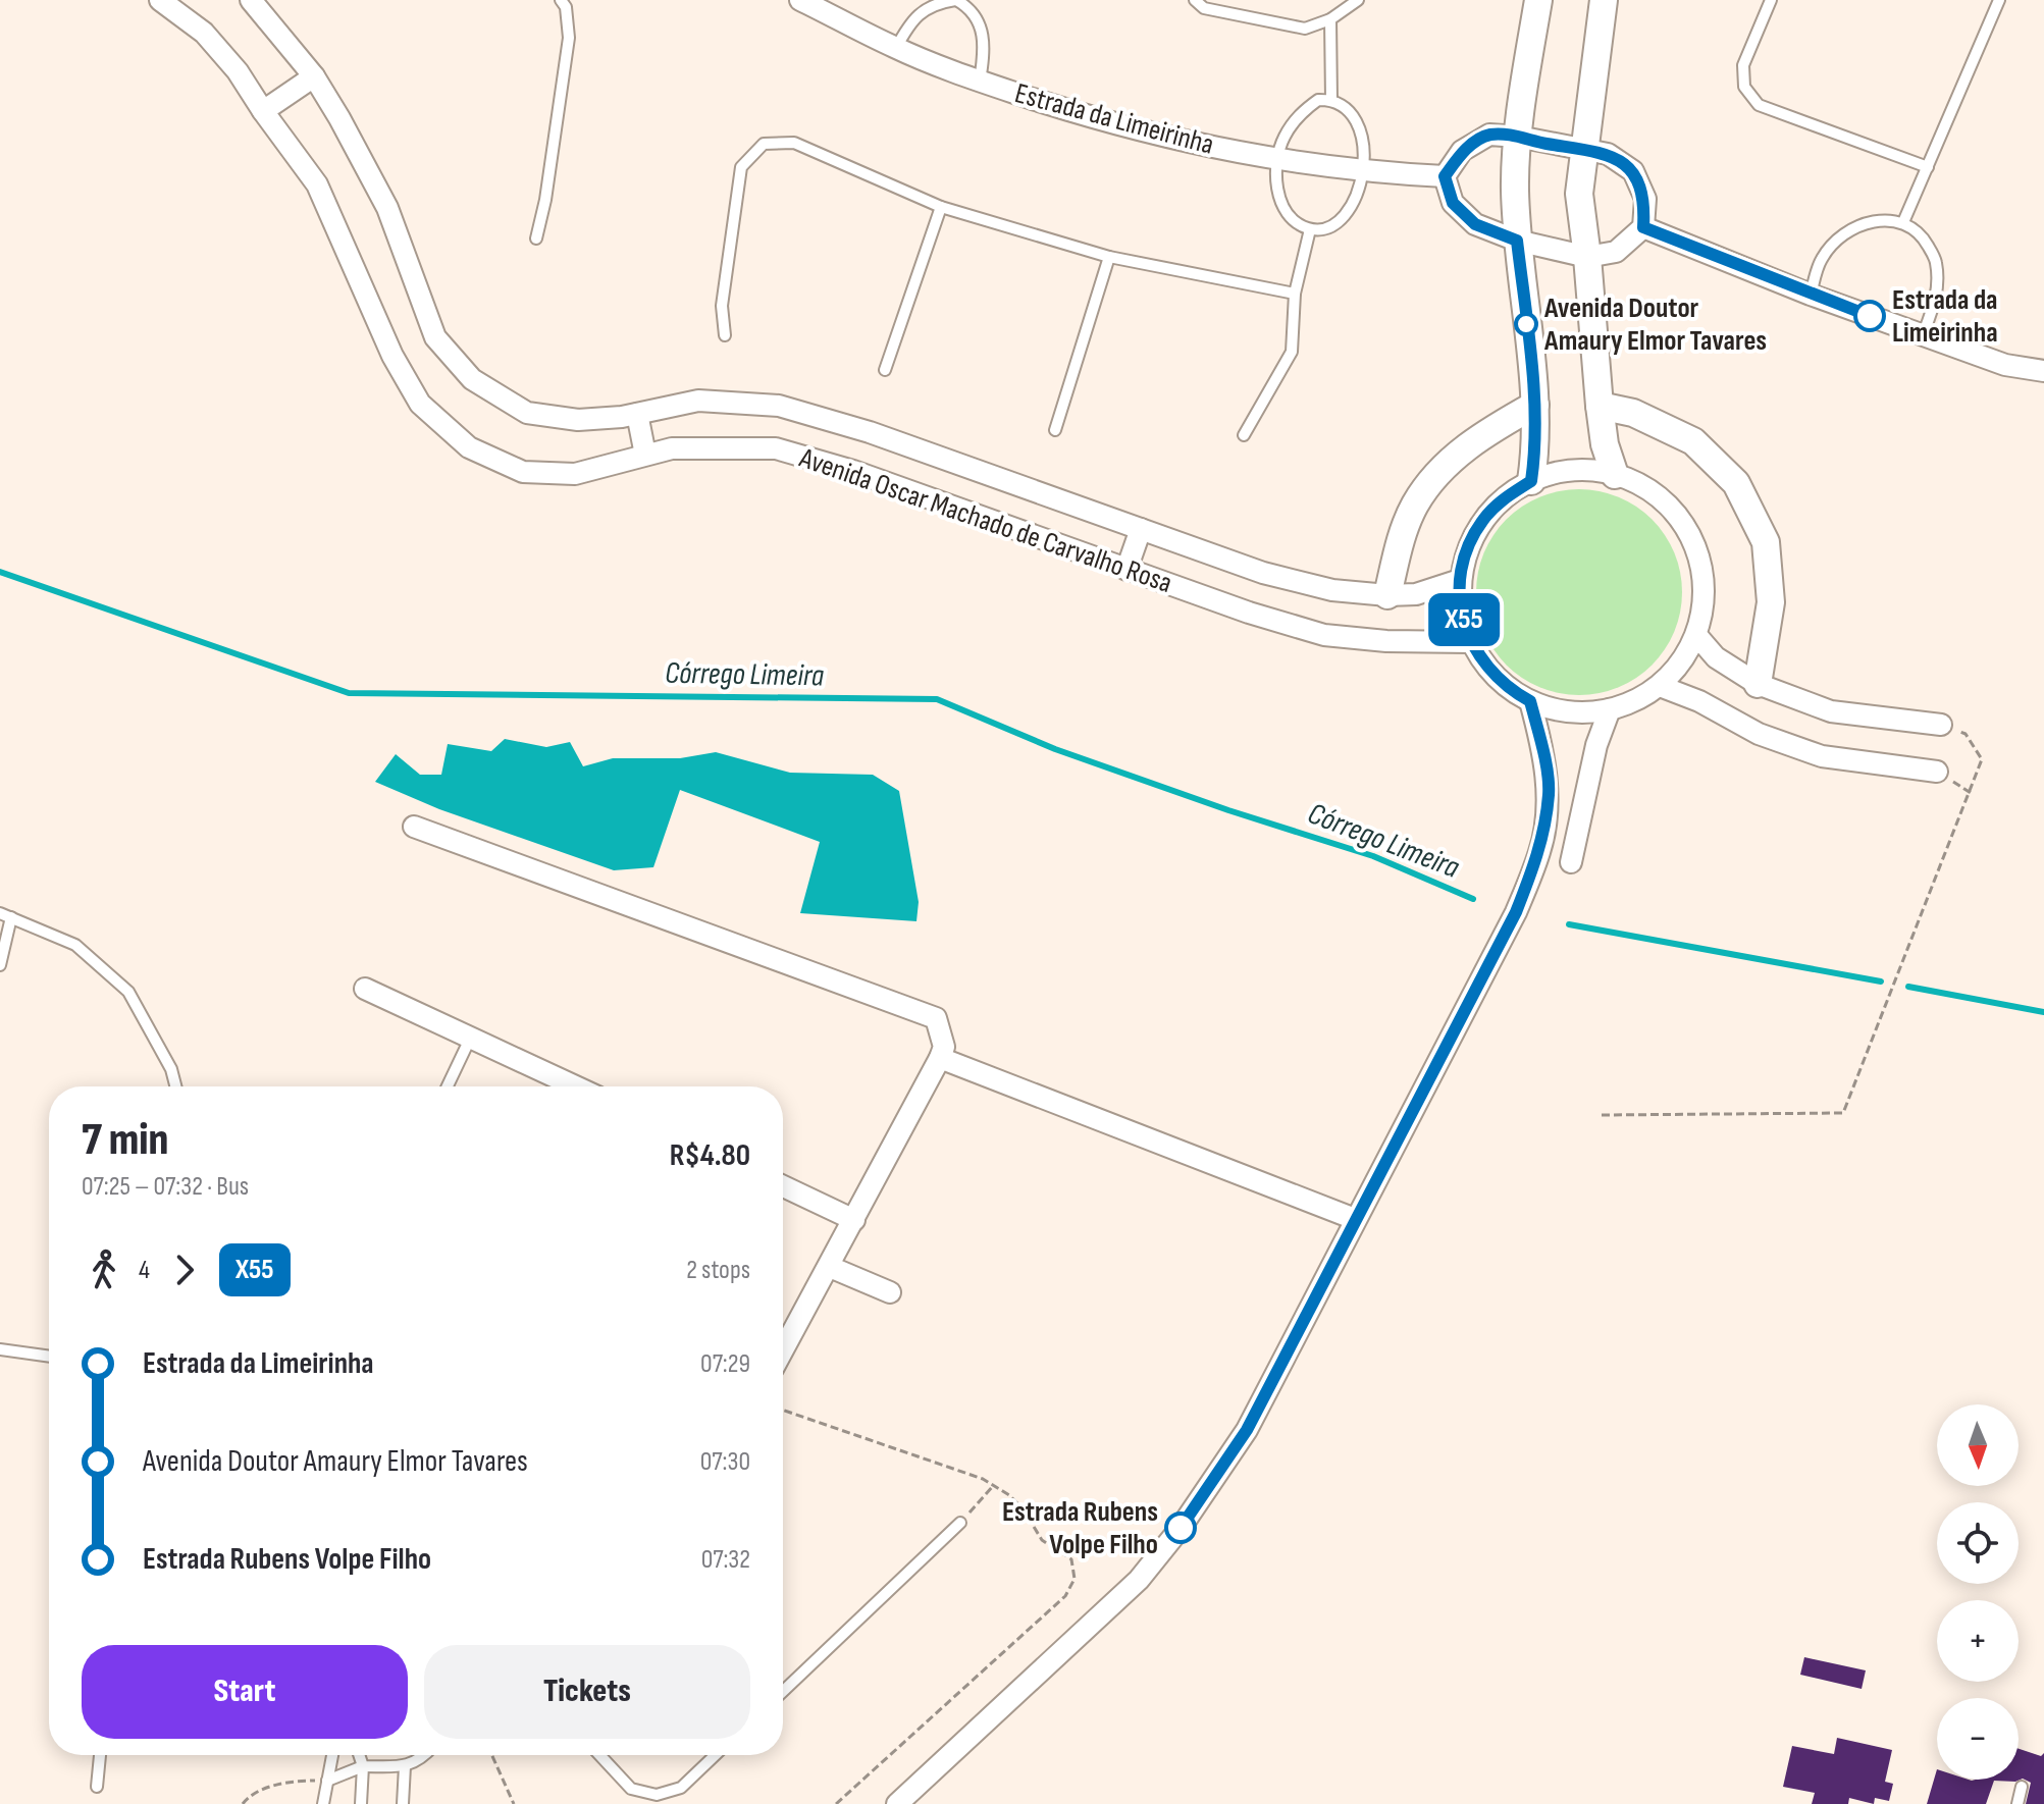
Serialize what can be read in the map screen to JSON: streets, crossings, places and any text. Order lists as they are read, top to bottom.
{
  "streets": {
    "street": ["Estrada da Limeirinha", "Avenida Oscar Machado de Carvalho Rosa"]
  },
  "water": ["Córrego Limeira"],
  "places": ["Estrada da Limeirinha", "Avenida Doutor Amaury Elmor Tavares", "Estrada Rubens Volpe Filho"],
  "lines": ["bus line X55"],
  "north": "bottom",
  "page": {
    "on_map": "X55",
    "heading": ["7 min", "07:25 – 07:32 · Bus", "R$4.80"],
    "legs": ["4", "X55", "2 stops"],
    "list": [
      {
        "name": "Estrada da Limeirinha",
        "value": "07:29"
      },
      {
        "name": "Avenida Doutor Amaury Elmor Tavares",
        "value": "07:30"
      },
      {
        "name": "Estrada Rubens Volpe Filho",
        "value": "07:32"
      }
    ],
    "map_buttons": ["+", "−"],
    "buttons": ["Start", "Tickets"]
  }
}
